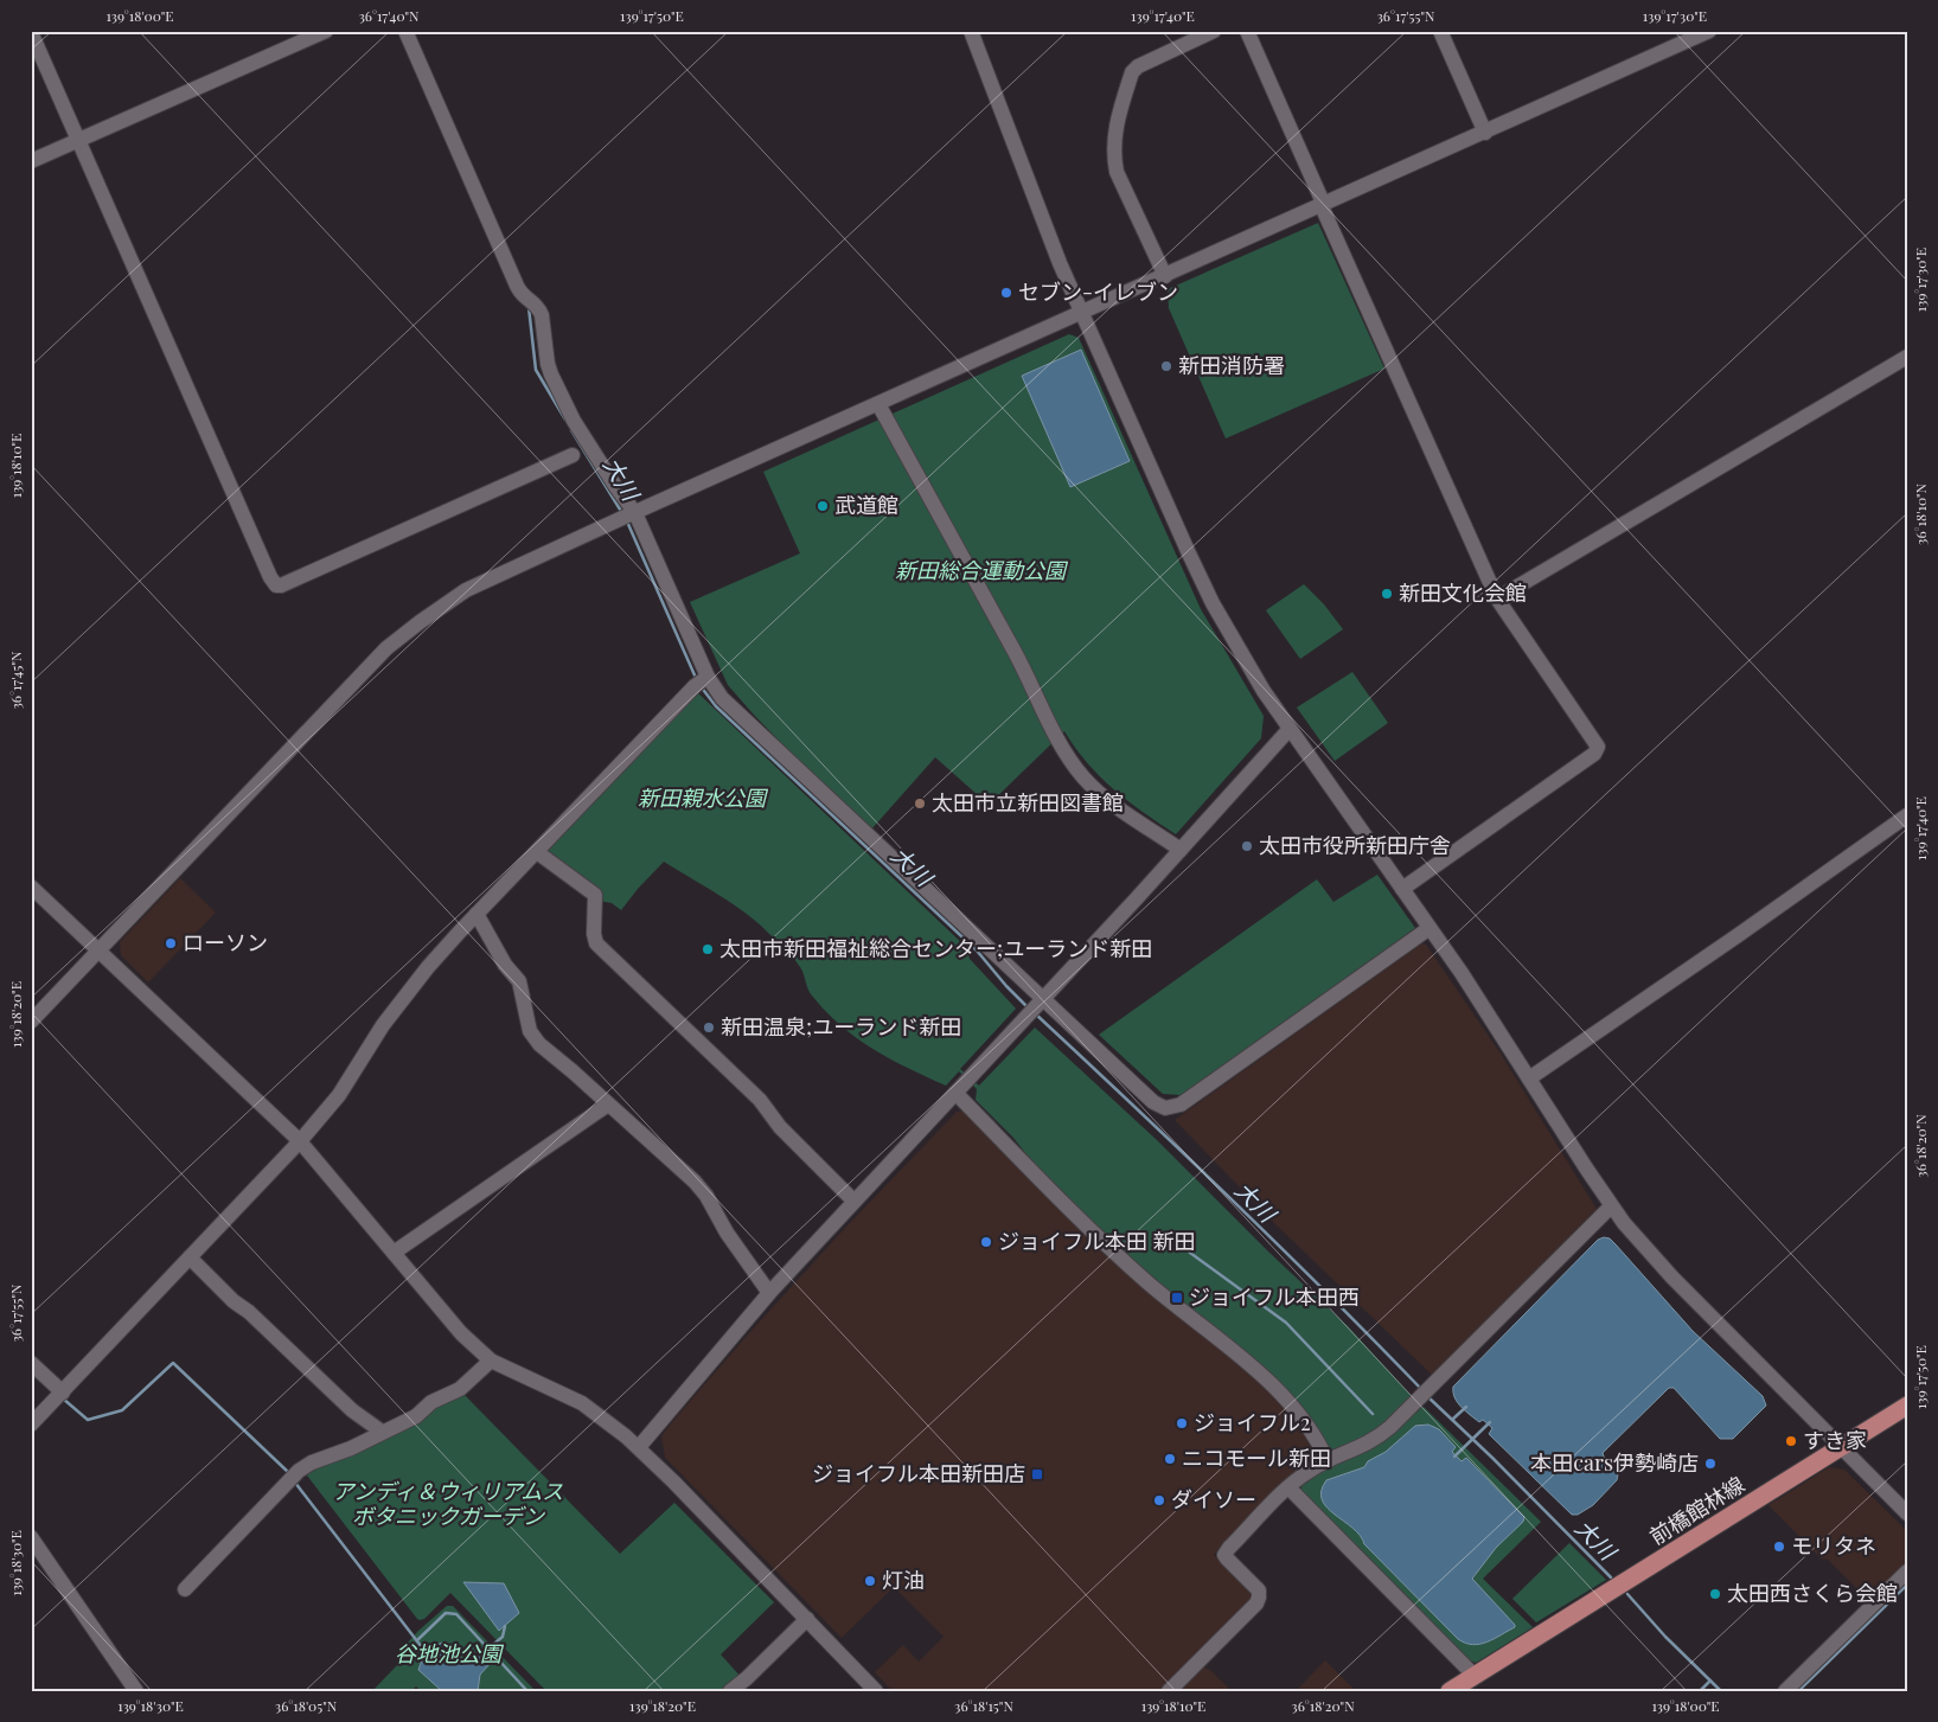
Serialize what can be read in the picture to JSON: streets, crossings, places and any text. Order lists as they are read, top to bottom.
{
  "streets": {
    "main road": ["前橋館林線"]
  },
  "water": ["大川"],
  "parks": [
    "新田総合運動公園",
    "新田親水公園",
    "アンディ＆ウィリアムス ボタニックガーデン",
    "谷地池公園"
  ],
  "places": {
    "other": [
      "セブン-イレブン",
      "新田消防署",
      "武道館",
      "新田文化会館",
      "太田市立新田図書館",
      "太田市役所新田庁舎",
      "ローソン",
      "太田市新田福祉総合センター;ユーランド新田",
      "新田温泉;ユーランド新田",
      "ジョイフル本田 新田",
      "ジョイフル2",
      "すき家",
      "ニコモール新田",
      "本田cars伊勢崎店",
      "ダイソー",
      "モリタネ",
      "灯油",
      "太田西さくら会館"
    ],
    "transit": ["ジョイフル本田西", "ジョイフル本田新田店"]
  },
  "coordinates": [
    "139°18'00\"E",
    "36°17'40\"N",
    "139°17'50\"E",
    "139°17'40\"E",
    "36°17'55\"N",
    "139°17'30\"E",
    "139°18'10\"E",
    "36°18'10\"N",
    "36°17'45\"N",
    "139°18'20\"E",
    "36°18'20\"N",
    "139°18'30\"E",
    "36°18'05\"N",
    "36°18'15\"N"
  ]
}
